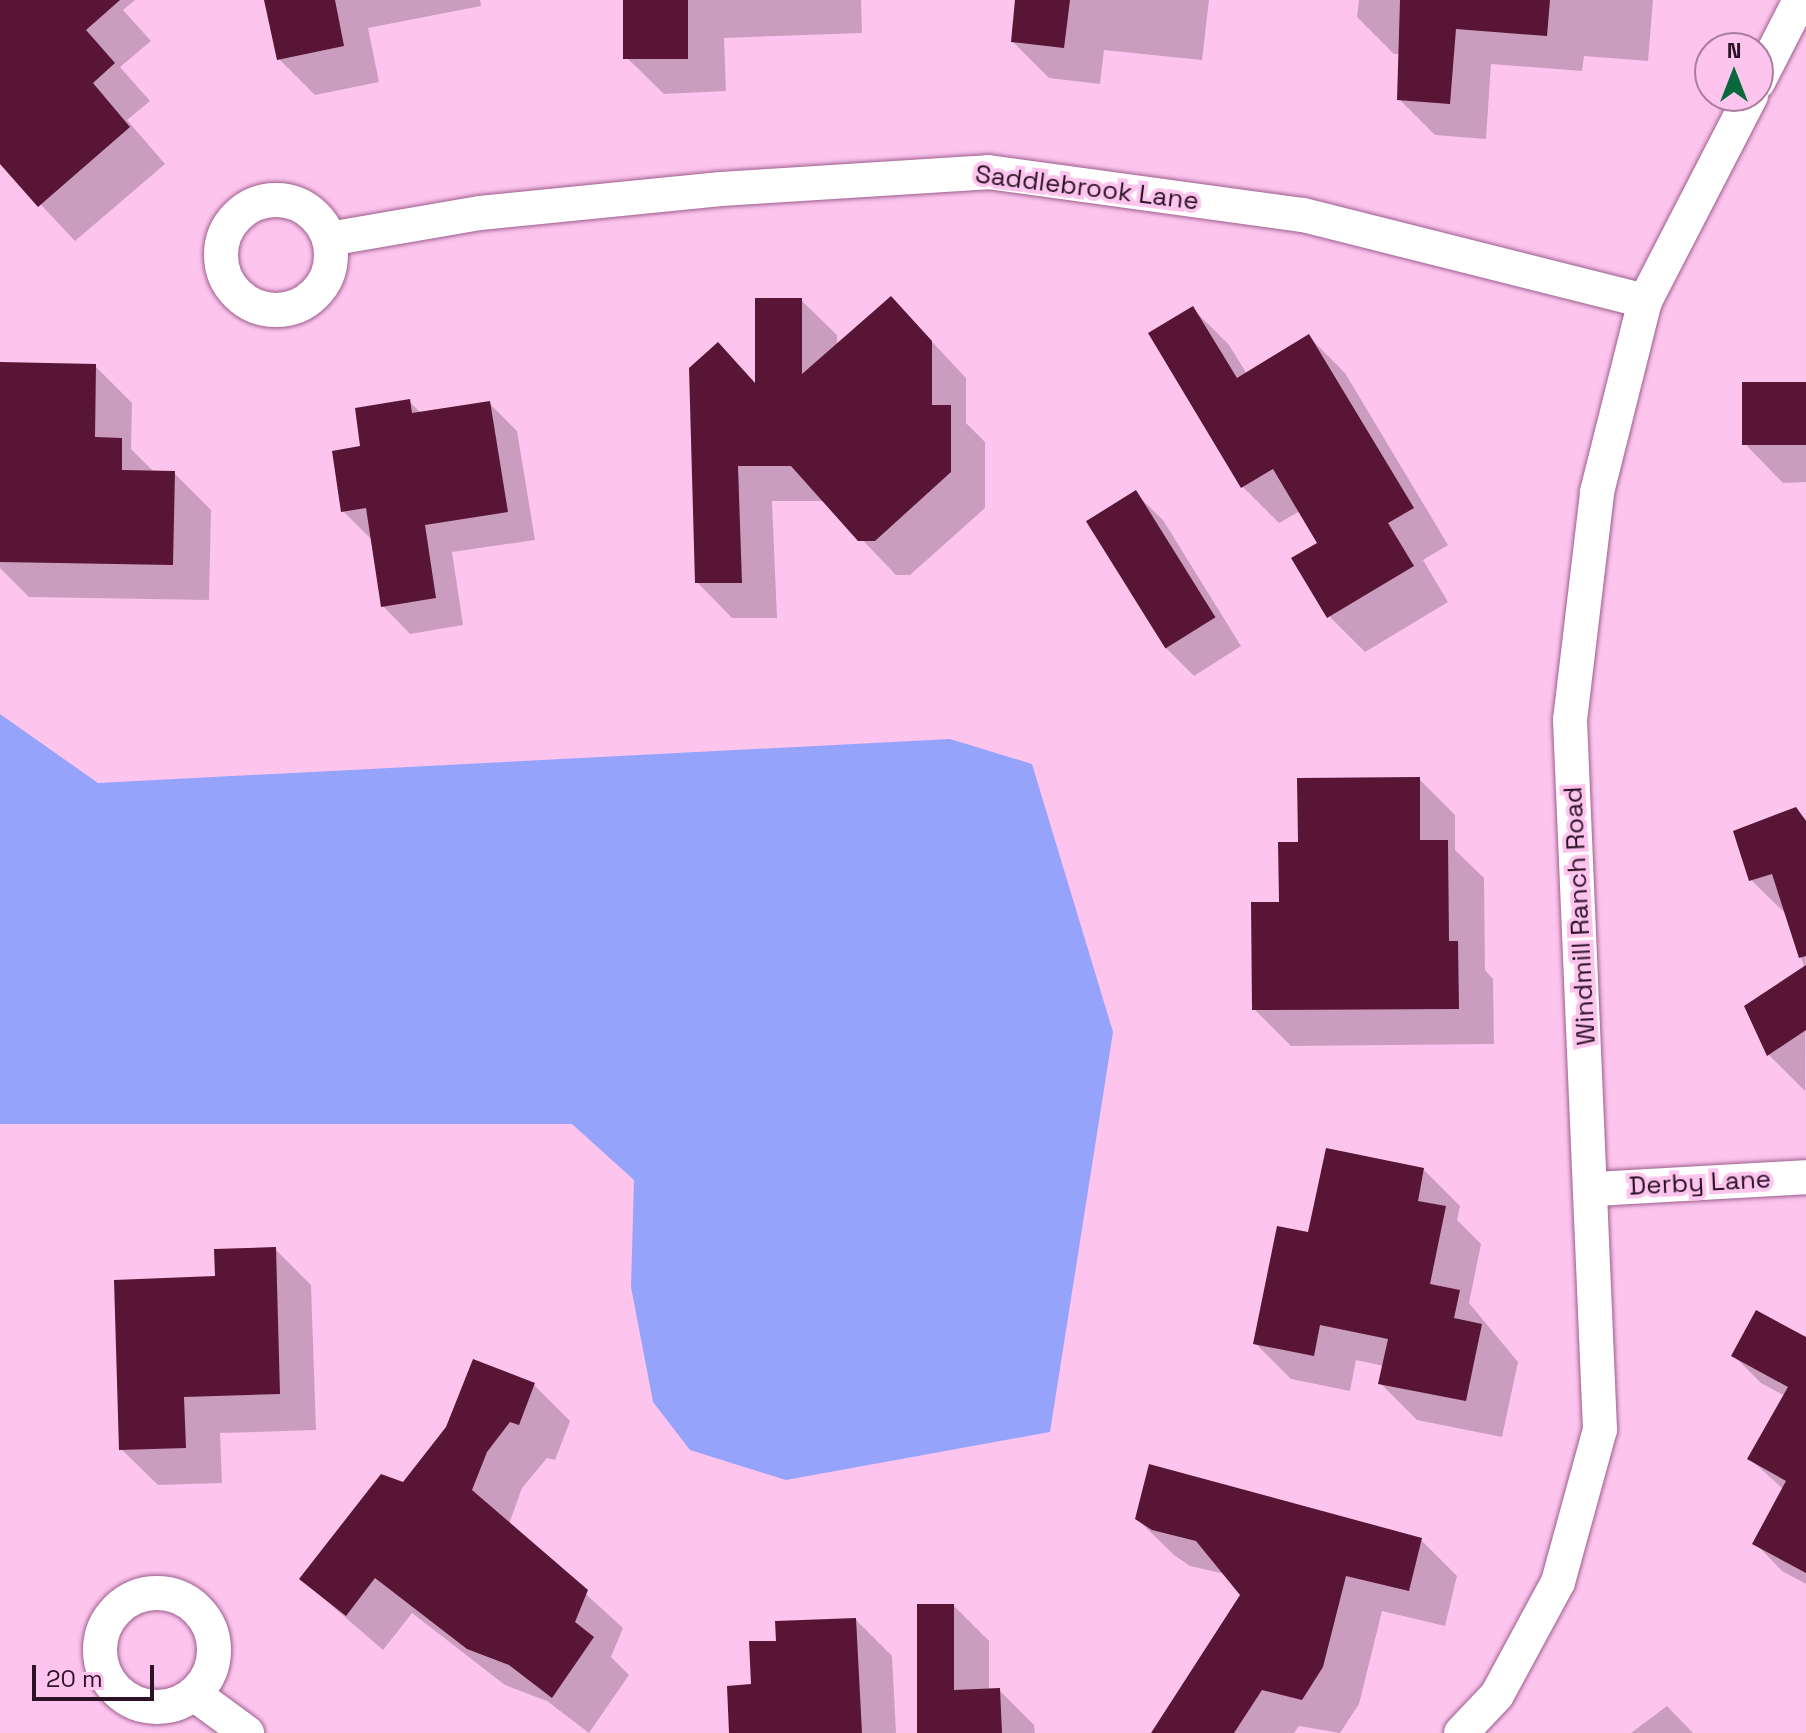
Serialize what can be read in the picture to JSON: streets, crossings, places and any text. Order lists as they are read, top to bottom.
{
  "streets": {
    "street": ["Saddlebrook Lane", "Windmill Ranch Road", "Derby Lane"]
  },
  "crossings": [
    ["Saddlebrook Lane", "Windmill Ranch Road"],
    ["Windmill Ranch Road", "Derby Lane"]
  ],
  "scale_bar": "20 m",
  "north": "top"
}
